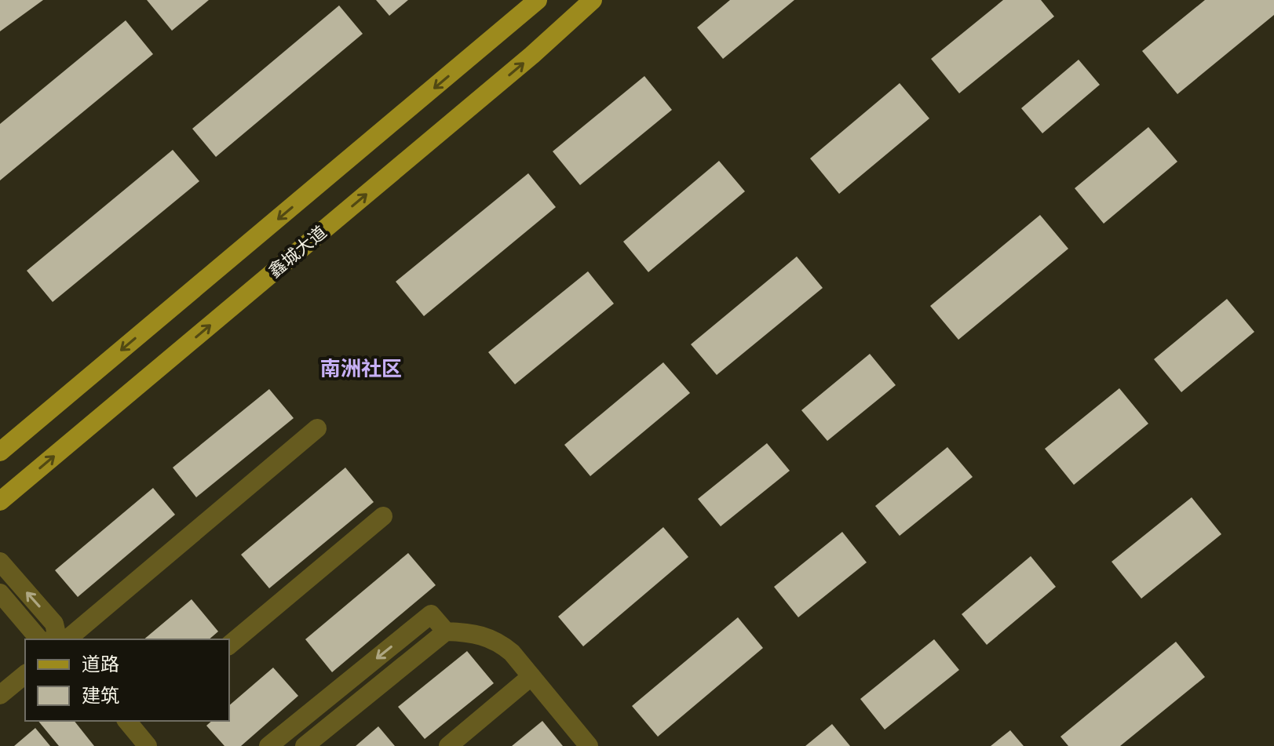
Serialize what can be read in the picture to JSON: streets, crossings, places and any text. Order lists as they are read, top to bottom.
{
  "streets": {
    "main road": ["鑫城大道"]
  },
  "districts": ["南洲社区"],
  "legend": ["道路", "建筑"]
}
